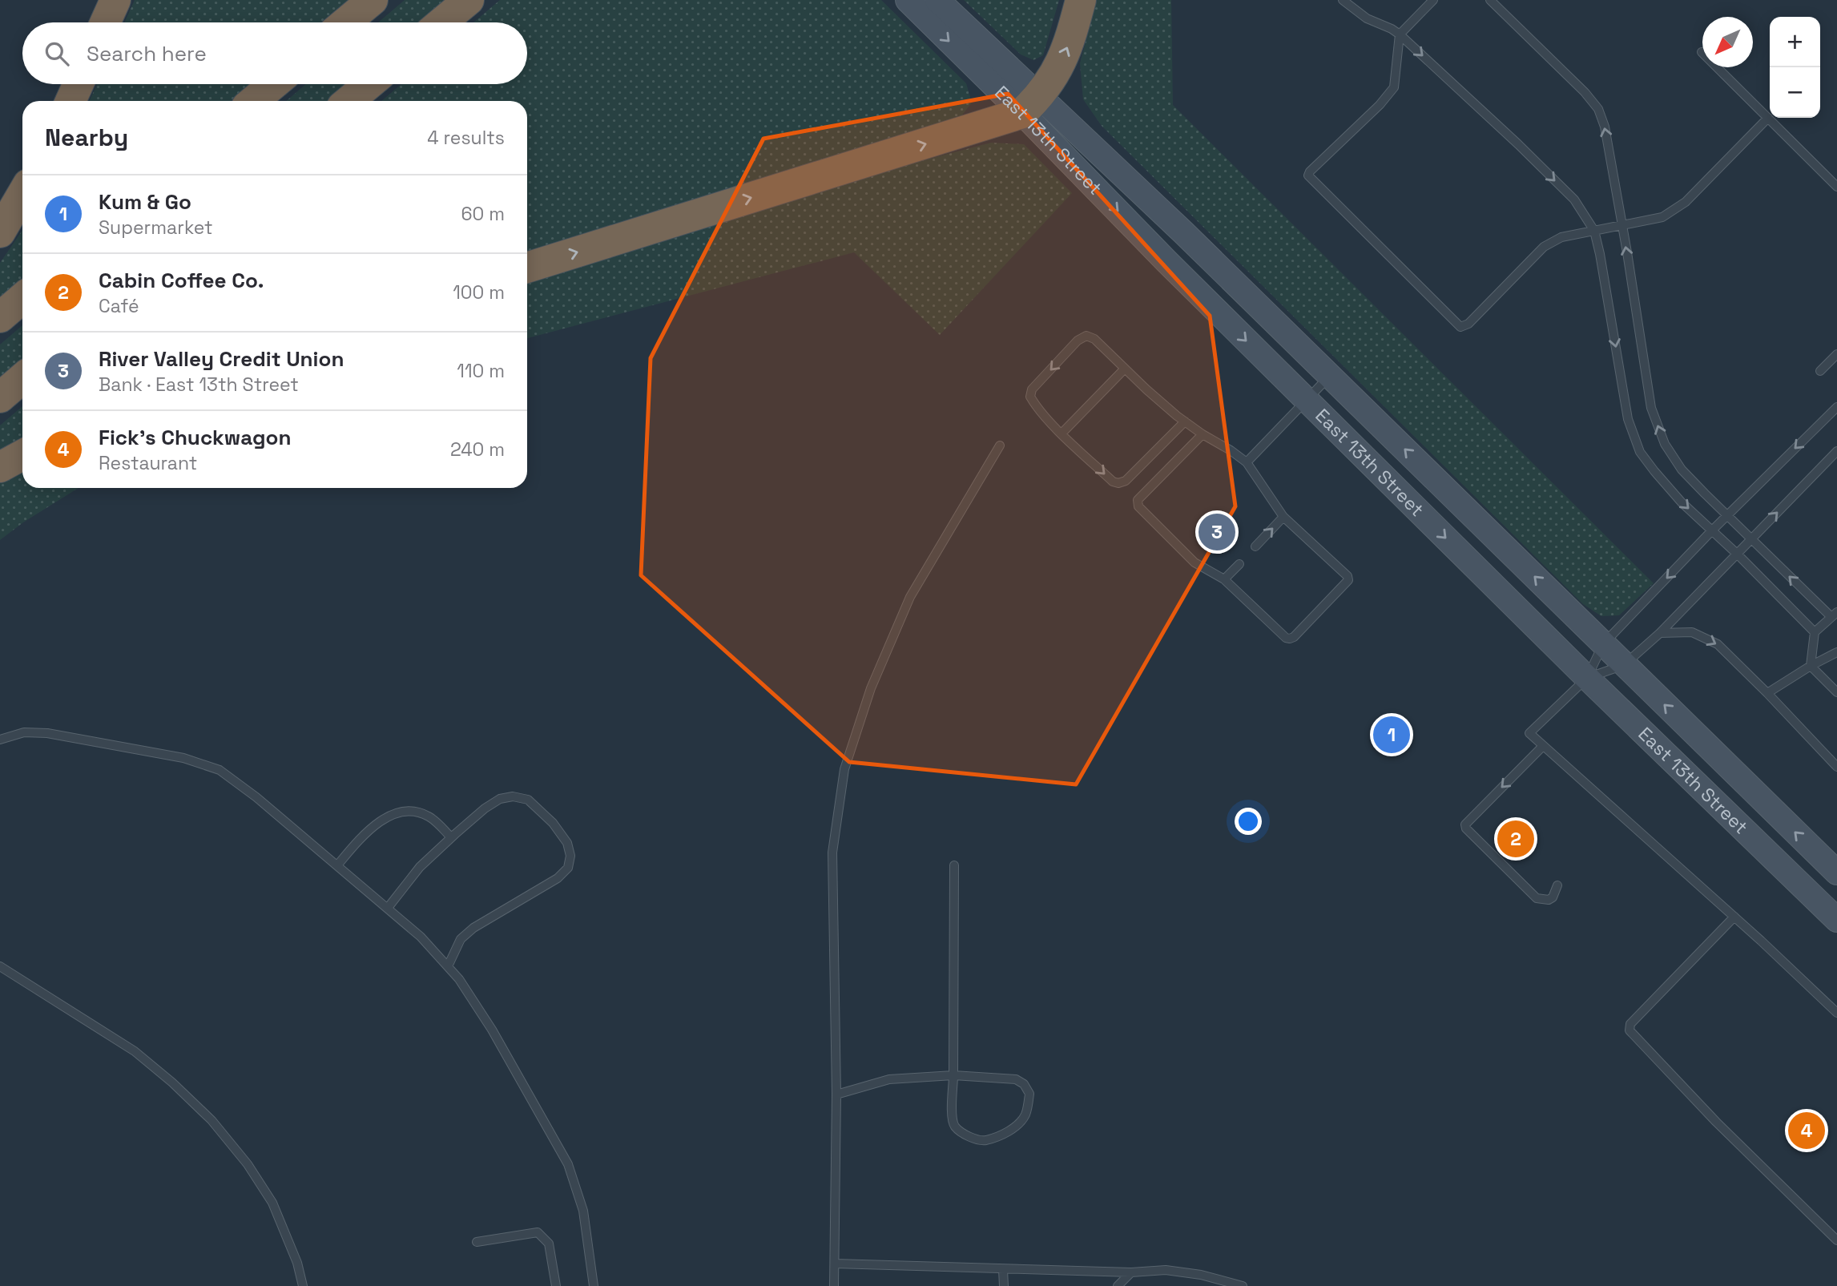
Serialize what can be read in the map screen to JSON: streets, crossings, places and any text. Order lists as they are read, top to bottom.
{
  "streets": {
    "main road": ["East 13th Street"]
  },
  "north": "bottom left",
  "page": {
    "map_buttons": ["+", "−"],
    "search": "Search here",
    "heading": ["Nearby", "4 results"],
    "list": [
      {
        "mark": "1",
        "name": "Kum & Go",
        "note": "Supermarket",
        "value": "60 m"
      },
      {
        "mark": "2",
        "name": "Cabin Coffee Co.",
        "note": "Café",
        "value": "100 m"
      },
      {
        "mark": "3",
        "name": "River Valley Credit Union",
        "note": "Bank · East 13th Street",
        "value": "110 m"
      },
      {
        "mark": "4",
        "name": "Fick's Chuckwagon",
        "note": "Restaurant",
        "value": "240 m"
      }
    ],
    "pins": [
      "3",
      "1",
      "2",
      "4"
    ]
  }
}
